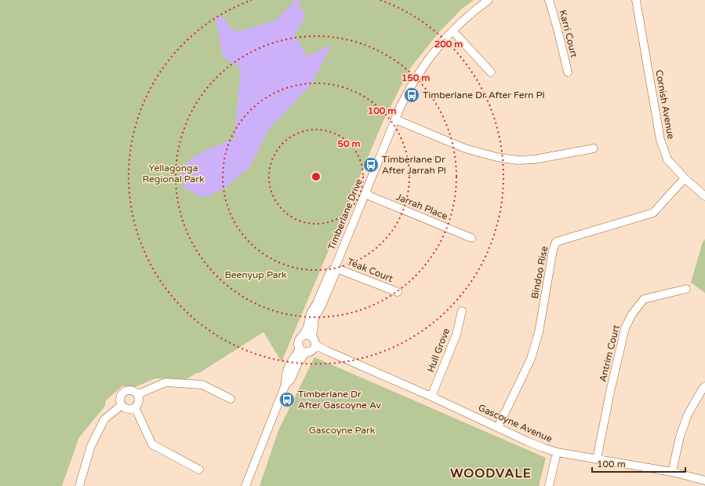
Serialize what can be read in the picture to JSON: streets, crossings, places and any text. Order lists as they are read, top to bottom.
{
  "streets": {
    "street": [
      "Karri Court",
      "Cornish Avenue",
      "Jarrah Place",
      "Timberlane Drive",
      "Teak Court",
      "Bindoo Rise",
      "Hull Grove",
      "Antrim Court",
      "Gascoyne Avenue"
    ]
  },
  "crossings": [
    ["Cornish Avenue", "Bindoo Rise"],
    ["Jarrah Place", "Timberlane Drive"],
    ["Timberlane Drive", "Teak Court"],
    ["Timberlane Drive", "Gascoyne Avenue"],
    ["Bindoo Rise", "Gascoyne Avenue"],
    ["Hull Grove", "Gascoyne Avenue"],
    ["Antrim Court", "Gascoyne Avenue"]
  ],
  "districts": ["WOODVALE"],
  "parks": ["Yellagonga Regional Park", "Beenyup Park", "Gascoyne Park"],
  "places": {
    "bus stop": ["Timberlane Dr After Fern Pl", "Timberlane Dr After Jarrah Pl", "Timberlane Dr After Gascoyne Av"]
  },
  "scale_bar": "100 m",
  "rings": [
    "200 m",
    "150 m",
    "100 m",
    "50 m"
  ]
}
